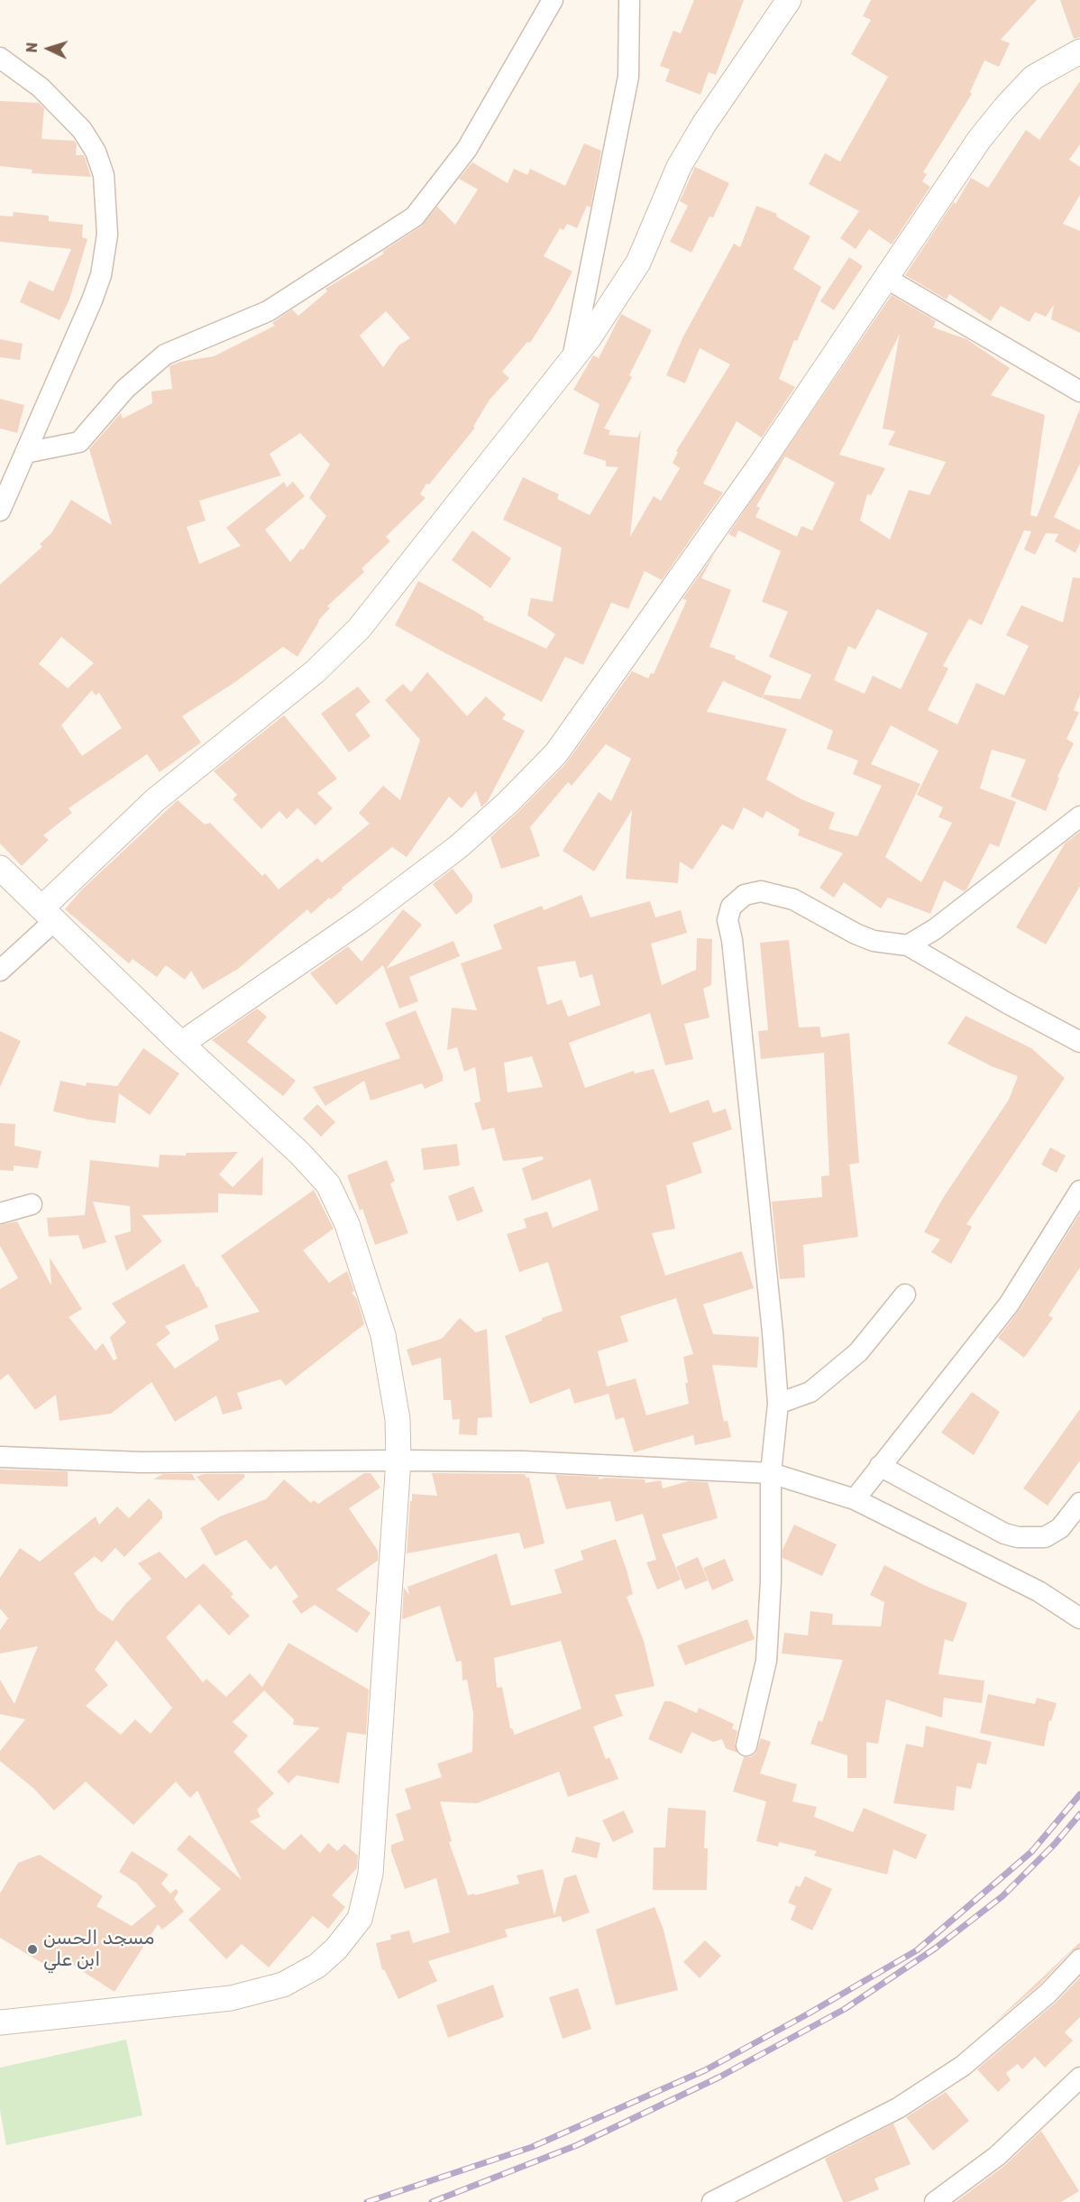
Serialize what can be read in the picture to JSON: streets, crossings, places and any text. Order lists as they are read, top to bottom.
{
  "places": ["مسجد الحسن ابن علي"],
  "north": "left"
}
